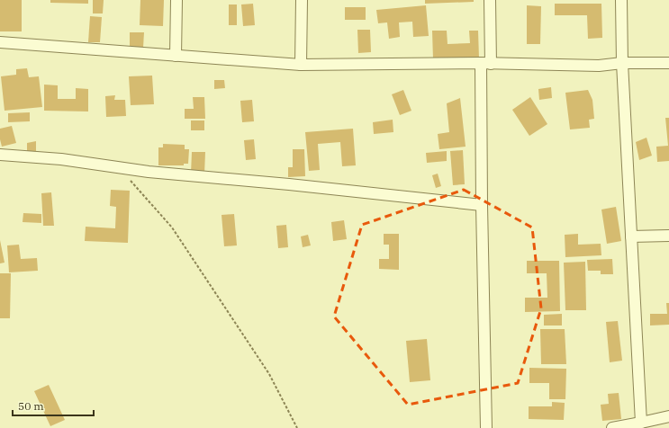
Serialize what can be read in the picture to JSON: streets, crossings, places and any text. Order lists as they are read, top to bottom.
{
  "scale_bar": "50 m"
}
